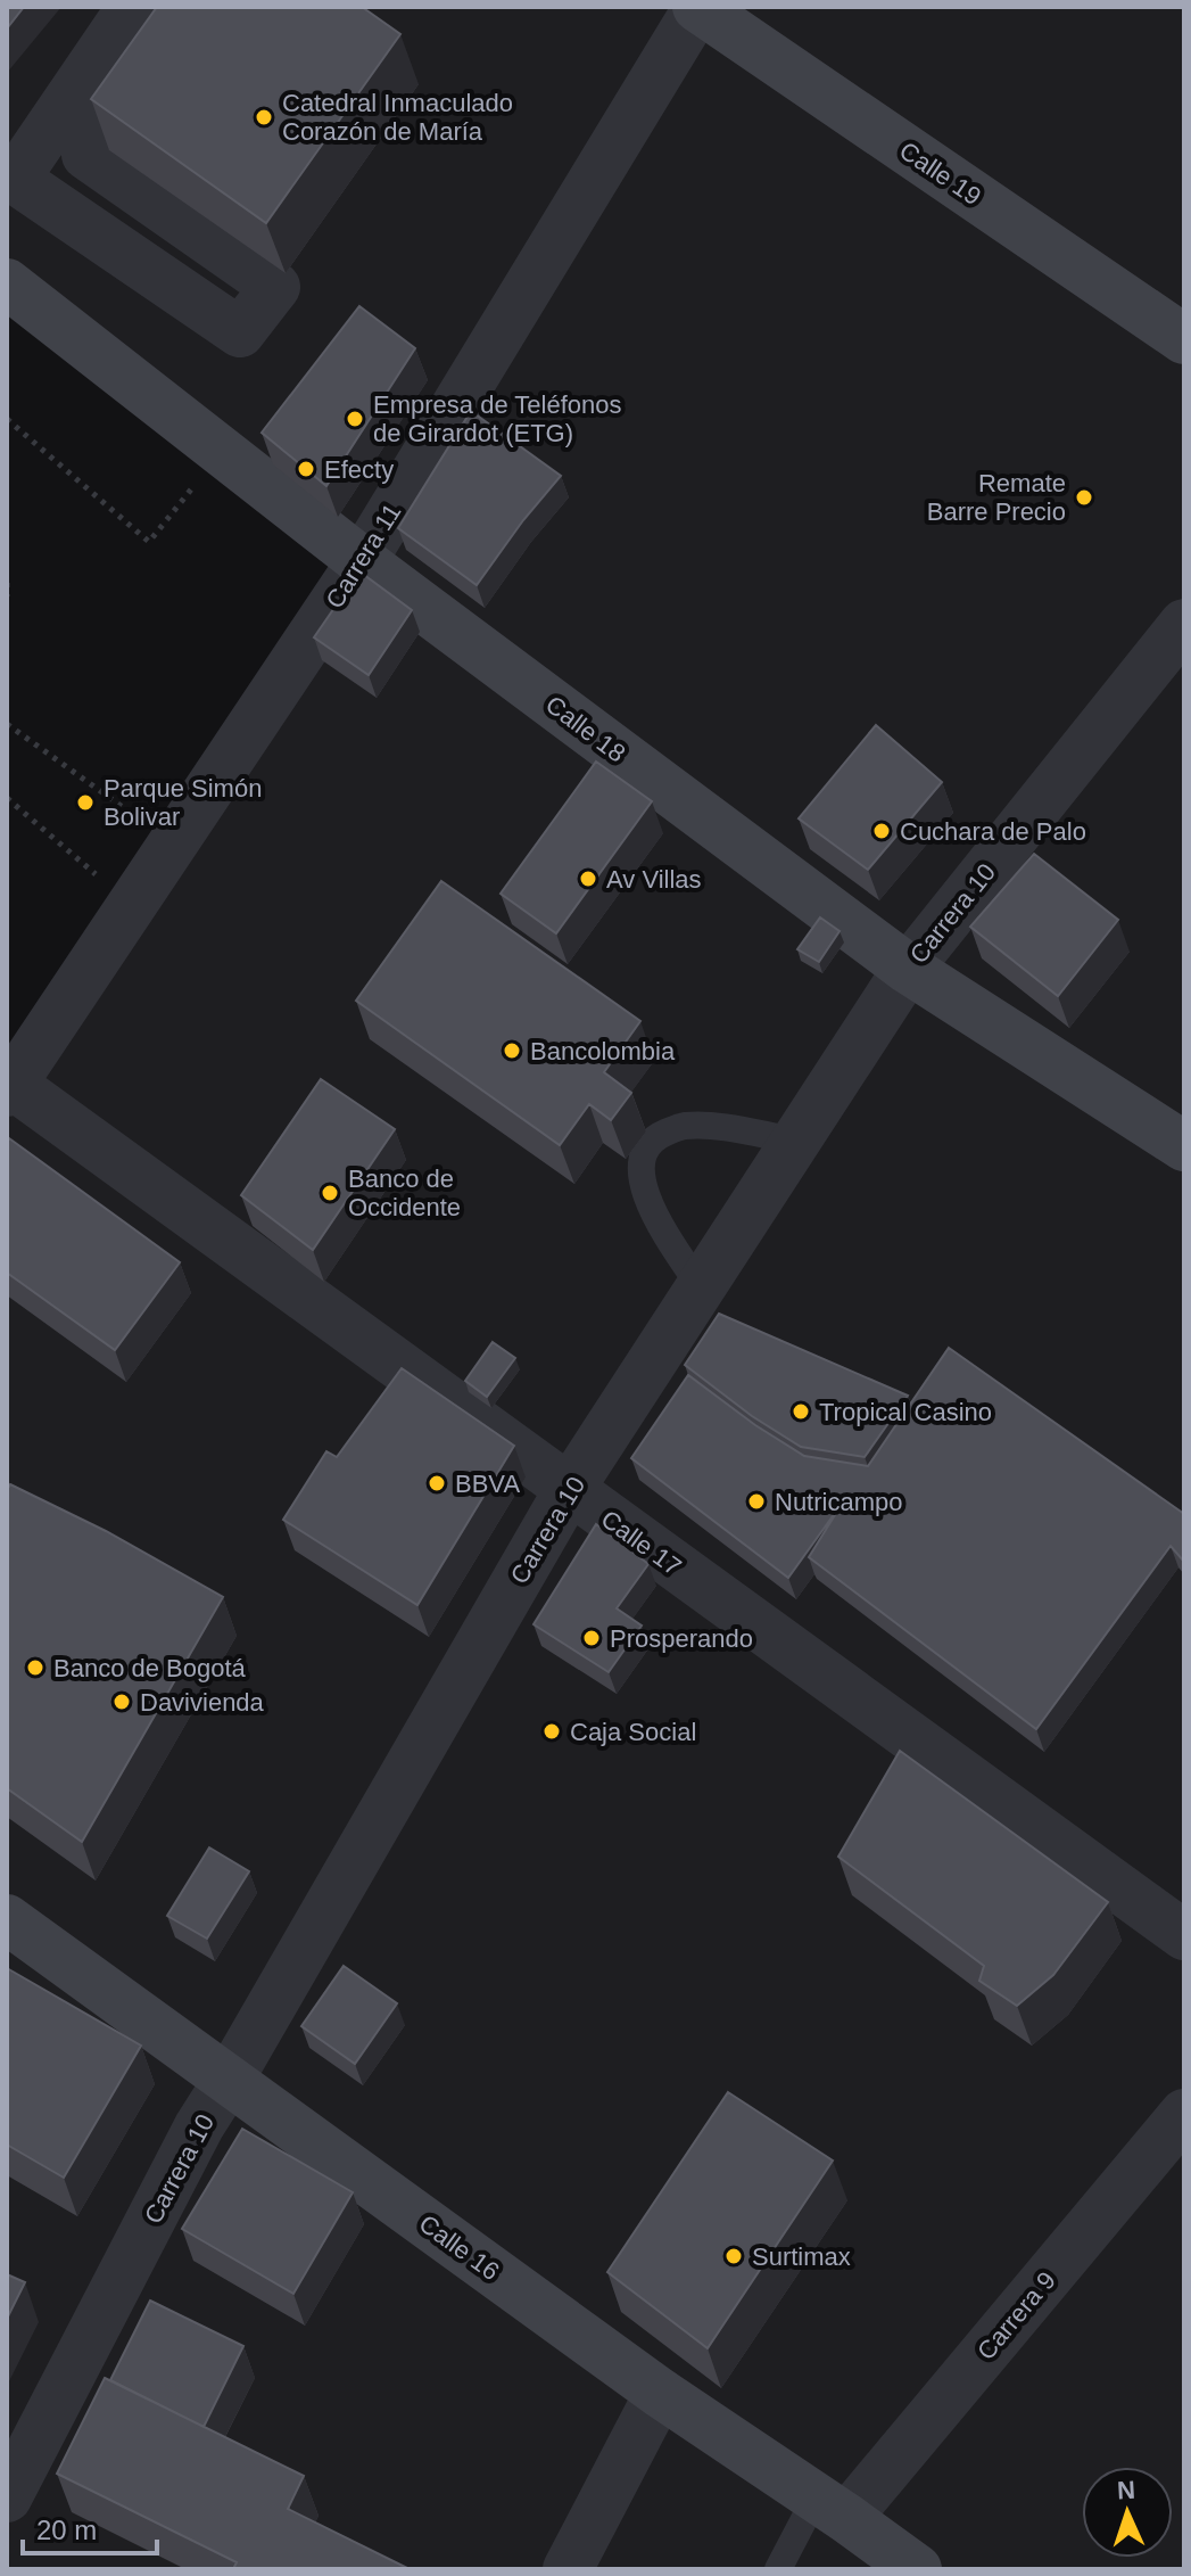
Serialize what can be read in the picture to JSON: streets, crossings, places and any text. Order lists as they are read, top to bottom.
{
  "streets": {
    "street": [
      "Calle 19",
      "Carrera 11",
      "Calle 18",
      "Carrera 10",
      "Calle 17",
      "Calle 16",
      "Carrera 9"
    ]
  },
  "crossings": [
    ["Calle 19", "Carrera 11"],
    ["Carrera 11", "Calle 18"],
    ["Carrera 11", "Calle 17"],
    ["Calle 18", "Carrera 10"],
    ["Carrera 10", "Calle 17"],
    ["Carrera 10", "Calle 16"],
    ["Calle 16", "Carrera 9"]
  ],
  "places": [
    "Catedral Inmaculado Corazón de María",
    "Empresa de Teléfonos de Girardot (ETG)",
    "Efecty",
    "Remate Barre Precio",
    "Parque Simón Bolivar",
    "Cuchara de Palo",
    "Av Villas",
    "Bancolombia",
    "Banco de Occidente",
    "Tropical Casino",
    "BBVA",
    "Nutricampo",
    "Prosperando",
    "Banco de Bogotá",
    "Davivienda",
    "Caja Social",
    "Surtimax"
  ],
  "scale_bar": "20 m",
  "north": "top"
}
